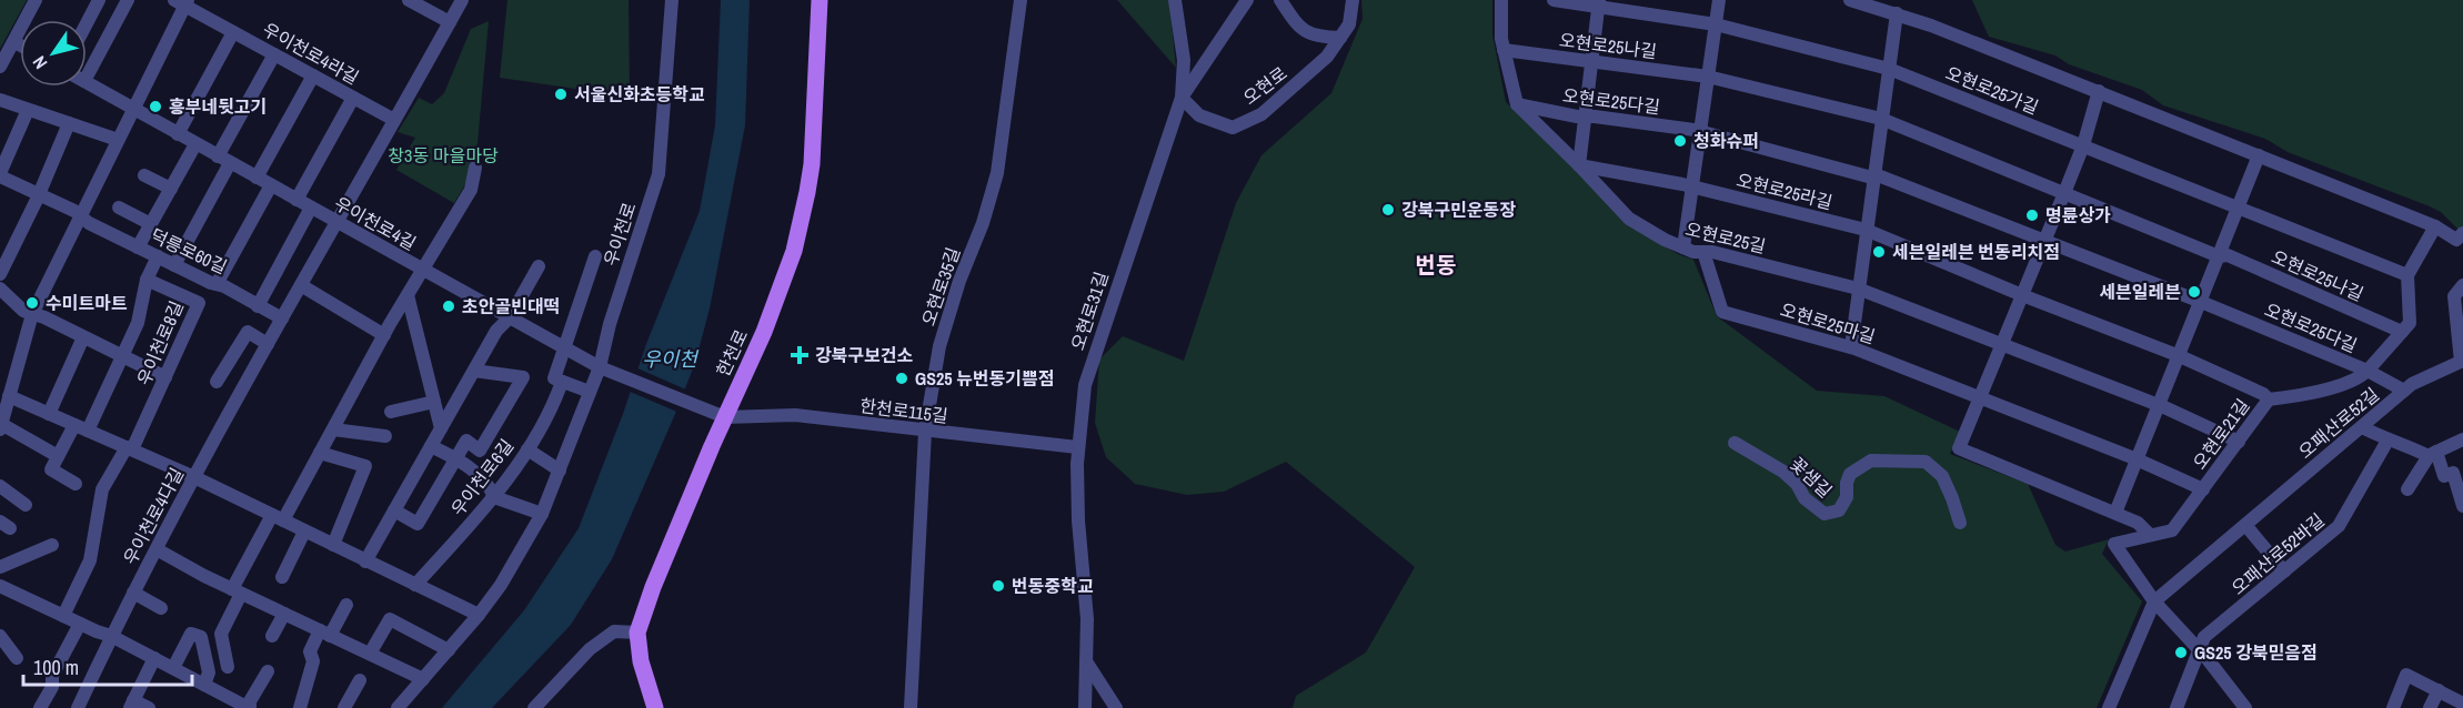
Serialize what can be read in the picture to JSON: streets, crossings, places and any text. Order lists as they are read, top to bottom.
{
  "streets": {
    "main road": ["한천로"],
    "street": [
      "오현로25나길",
      "우이천로4라길",
      "오현로",
      "오현로25가길",
      "오현로25다길",
      "오현로25라길",
      "우이천로4길",
      "우이천로",
      "오현로25길",
      "덕릉로60길",
      "오현로35길",
      "오현로31길",
      "오현로25마길",
      "우이천로8길",
      "한천로115길",
      "오패산로52길",
      "오현로21길",
      "우이천로6길",
      "꽃샘길",
      "우이천로4다길",
      "오패산로52바길"
    ]
  },
  "crossings": [
    ["오현로25나길", "오현로21길"],
    ["오현로", "오현로31길"],
    ["오현로25가길", "오현로21길"],
    ["오현로25다길", "오패산로52길"],
    ["오현로25다길", "오현로21길"],
    ["오현로25라길", "오현로25길"],
    ["오현로25라길", "오현로21길"],
    ["우이천로4길", "우이천로"],
    ["우이천로4길", "덕릉로60길"],
    ["우이천로4길", "한천로"],
    ["우이천로4길", "한천로115길"],
    ["우이천로4길", "우이천로4다길"],
    ["오현로25길", "오현로25마길"],
    ["오현로25길", "오현로21길"],
    ["덕릉로60길", "우이천로8길"],
    ["덕릉로60길", "우이천로4다길"],
    ["오현로35길", "한천로115길"],
    ["오현로31길", "한천로115길"],
    ["오현로25마길", "오현로21길"],
    ["한천로", "한천로115길"],
    ["오패산로52길", "오현로21길"]
  ],
  "districts": ["번동"],
  "water": ["우이천"],
  "parks": ["창3동 마을마당"],
  "places": {
    "other": [
      "서울신화초등학교",
      "흥부네뒷고기",
      "청화슈퍼",
      "강북구민운동장",
      "명륜상가",
      "세븐일레븐 번동리치점",
      "세븐일레븐",
      "수미트마트",
      "초안골빈대떡",
      "GS25 뉴번동기쁨점",
      "번동중학교",
      "GS25 강북믿음점"
    ],
    "health": ["강북구보건소"]
  },
  "scale_bar": "100 m",
  "north": "bottom left"
}
